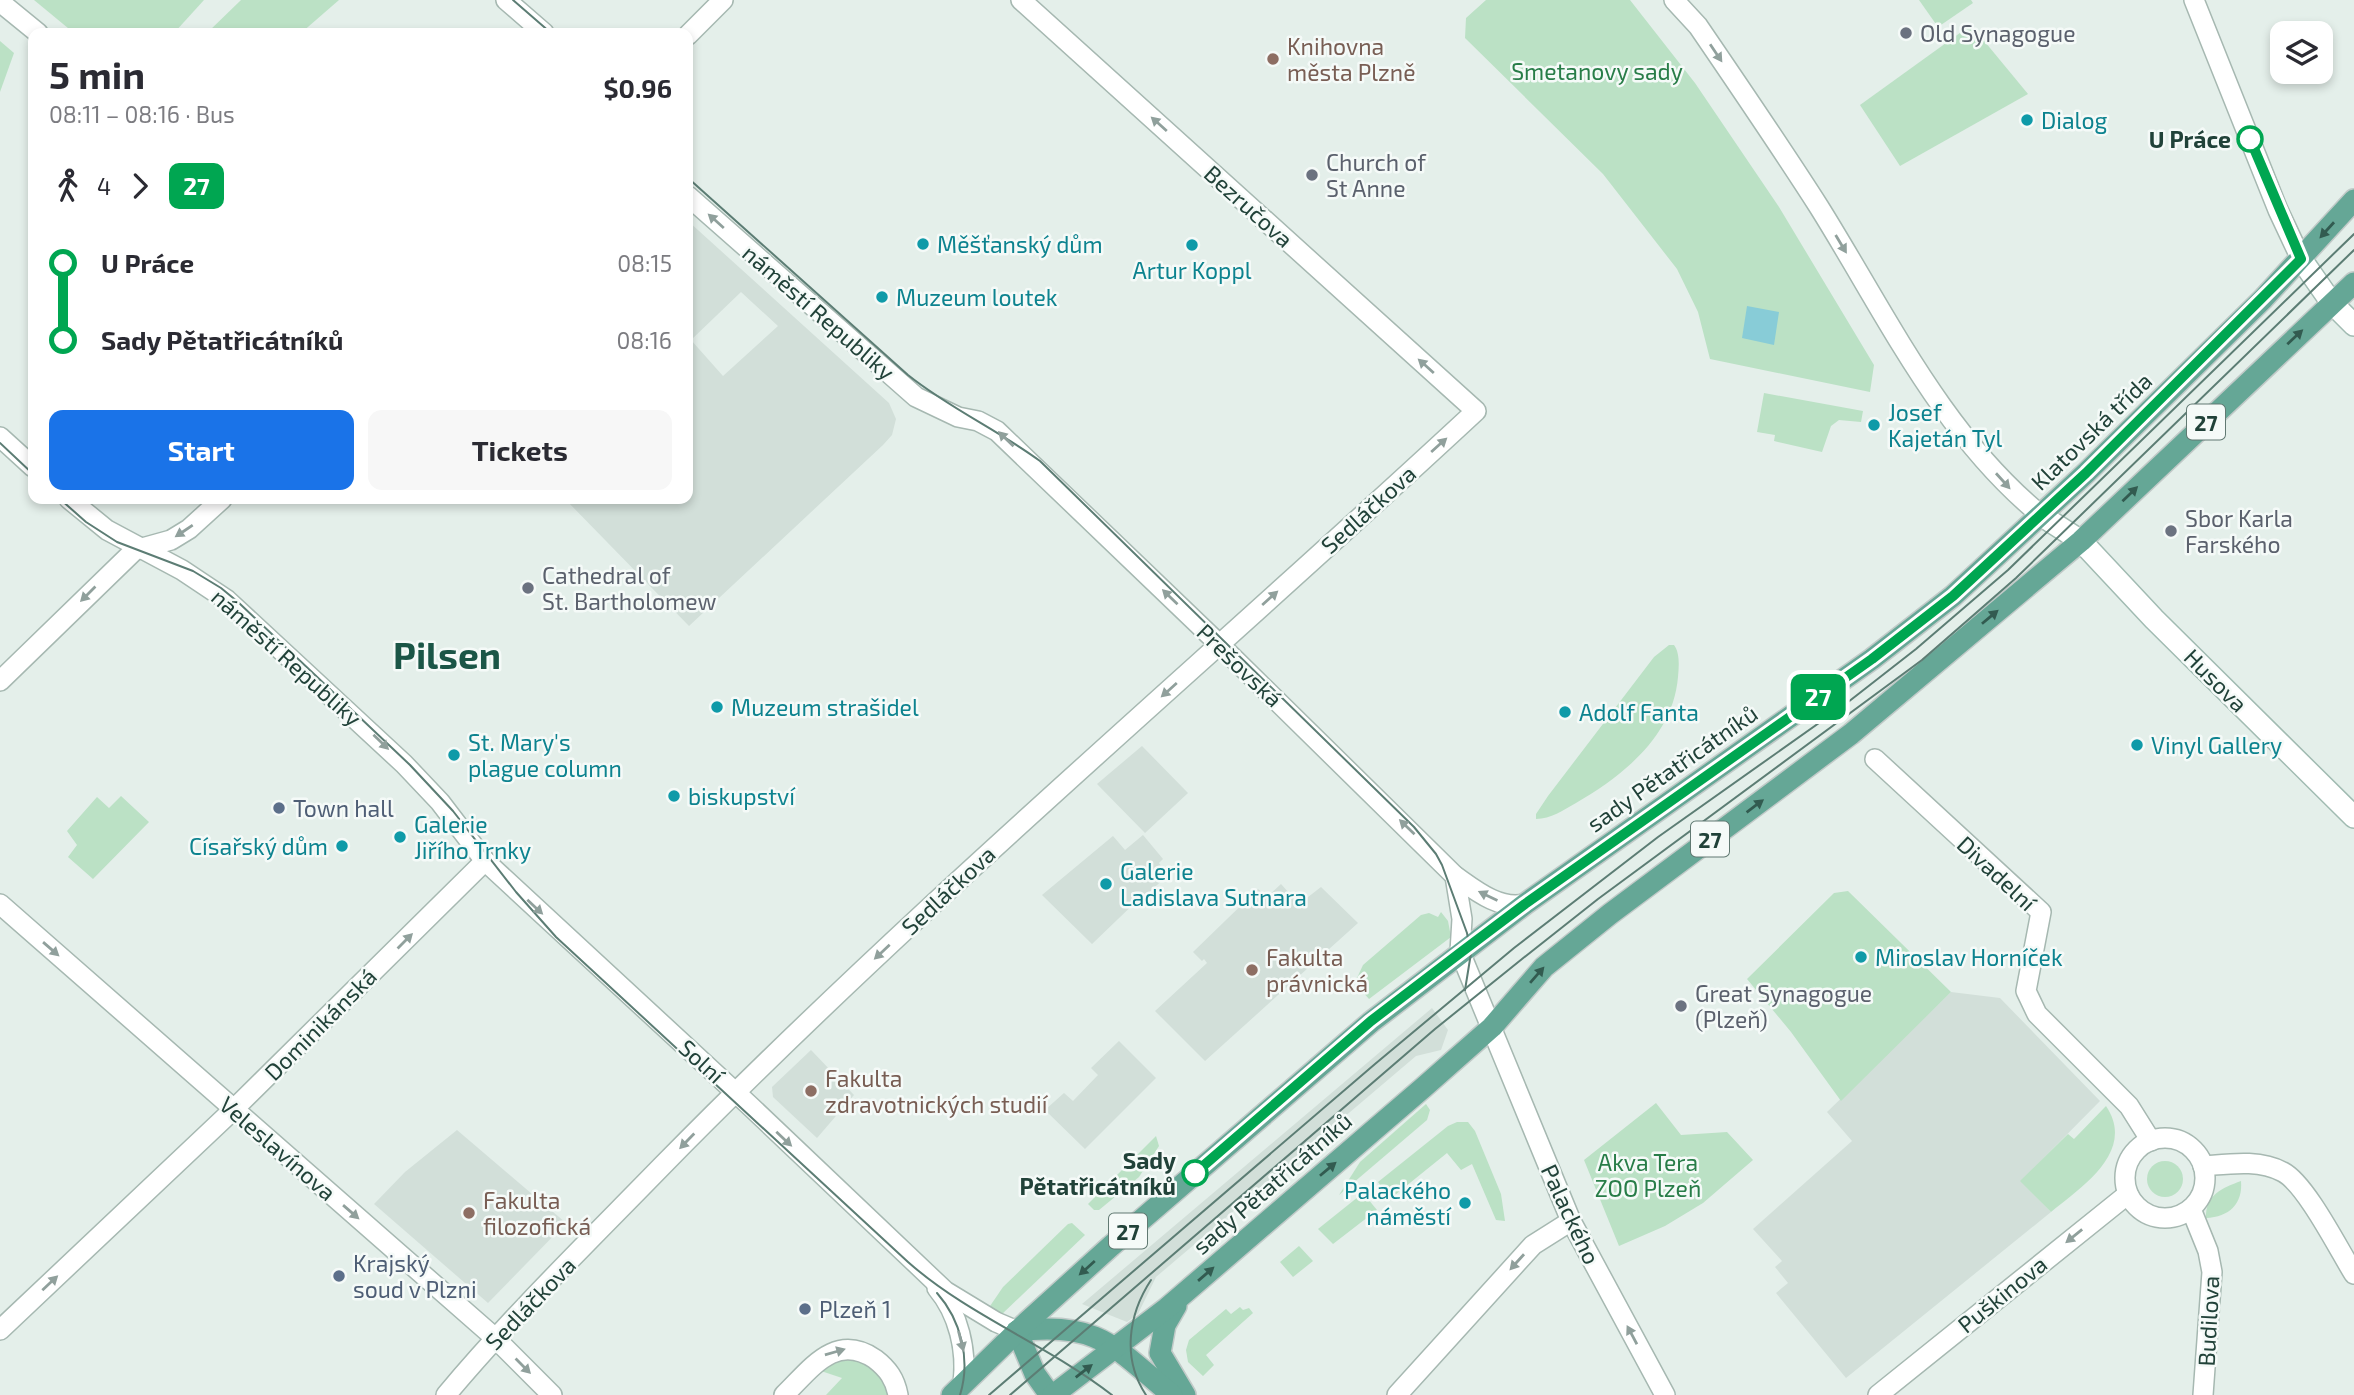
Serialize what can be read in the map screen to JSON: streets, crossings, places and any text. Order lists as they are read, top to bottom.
{
  "streets": {
    "main road": ["27", "Klatovská třída", "sady Pětatřicátníků"],
    "street": [
      "Bezručova",
      "náměstí Republiky",
      "Sedláčkova",
      "Prešovská",
      "Husova",
      "Divadelní",
      "Dominikánská",
      "Solní",
      "Veleslavínova",
      "Palackého",
      "Puškinova",
      "Budilova"
    ]
  },
  "crossings": [
    ["Bezručova", "Sedláčkova"],
    ["náměstí Republiky", "Prešovská"],
    ["náměstí Republiky", "Dominikánská"],
    ["náměstí Republiky", "Solní"],
    ["27", "Klatovská třída"],
    ["27", "Husova"],
    ["27", "sady Pětatřicátníků"],
    ["Klatovská třída", "Husova"],
    ["Klatovská třída", "sady Pětatřicátníků"],
    ["Sedláčkova", "Prešovská"],
    ["Sedláčkova", "Solní"],
    ["Sedláčkova", "Veleslavínova"],
    ["Prešovská", "sady Pětatřicátníků"],
    ["Husova", "sady Pětatřicátníků"],
    ["sady Pětatřicátníků", "Solní"],
    ["sady Pětatřicátníků", "Palackého"],
    ["Divadelní", "Puškinova"],
    ["Divadelní", "Budilova"],
    ["Dominikánská", "Solní"],
    ["Dominikánská", "Veleslavínova"],
    ["Puškinova", "Budilova"]
  ],
  "one_way": [
    "Bezručova",
    "Prešovská",
    "Dominikánská",
    "Solní",
    "Veleslavínova",
    "Palackého",
    "Puškinova"
  ],
  "districts": ["Pilsen"],
  "parks": ["Smetanovy sady", "Akva Tera ZOO Plzeň"],
  "places": [
    "Old Synagogue",
    "Knihovna města Plzně",
    "Dialog",
    "U Práce",
    "Church of St Anne",
    "Měšťanský dům",
    "Artur Koppl",
    "Muzeum loutek",
    "Josef Kajetán Tyl",
    "Sbor Karla Farského",
    "Cathedral of St. Bartholomew",
    "Muzeum strašidel",
    "Adolf Fanta",
    "Vinyl Gallery",
    "St. Mary's plague column",
    "biskupství",
    "Town hall",
    "Galerie Jiřího Trnky",
    "Císařský dům",
    "Galerie Ladislava Sutnara",
    "Miroslav Horníček",
    "Fakulta právnická",
    "Great Synagogue (Plzeň)",
    "Fakulta zdravotnických studií",
    "Sady Pětatřicátníků",
    "Palackého náměstí",
    "Fakulta filozofická",
    "Krajský soud v Plzni",
    "Plzeň 1"
  ],
  "lines": ["bus line 27"],
  "page": {
    "on_map": "27",
    "heading": ["5 min", "08:11 – 08:16 · Bus", "$0.96"],
    "legs": ["4", "27"],
    "list": [
      {
        "name": "U Práce",
        "value": "08:15"
      },
      {
        "name": "Sady Pětatřicátníků",
        "value": "08:16"
      }
    ],
    "buttons": ["Start", "Tickets"]
  }
}
